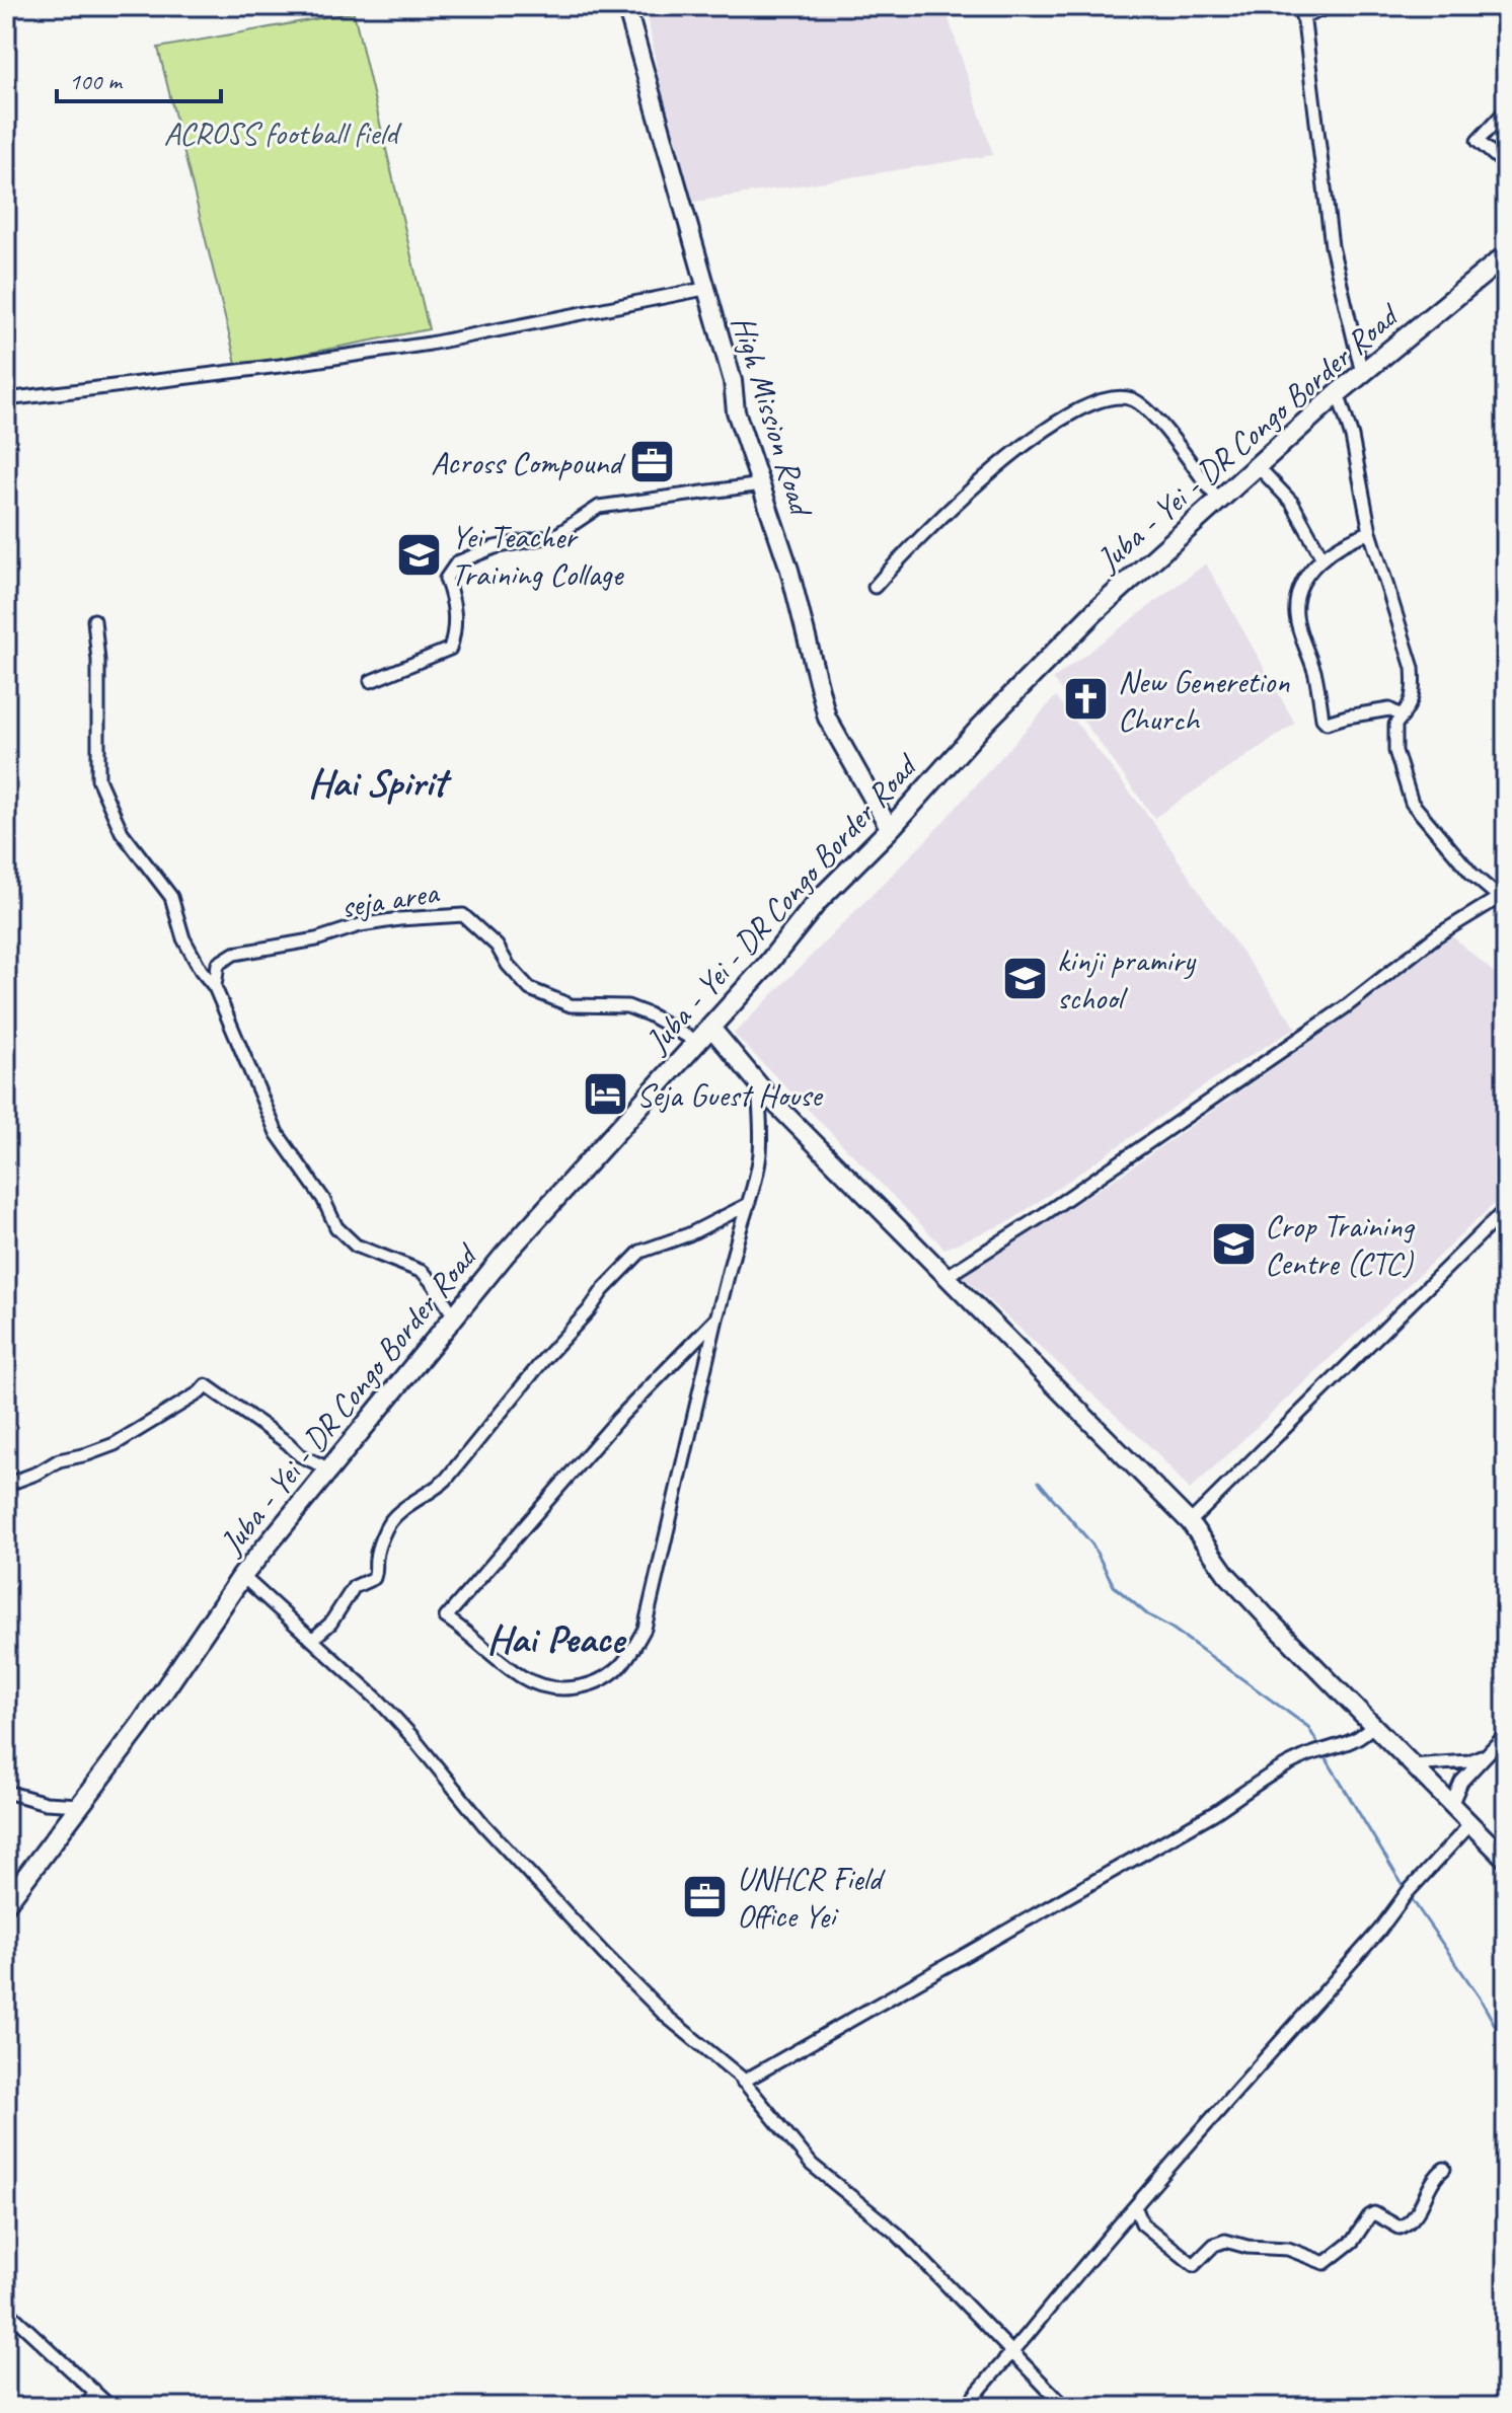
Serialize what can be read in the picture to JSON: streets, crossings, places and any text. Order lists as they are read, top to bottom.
{
  "streets": {
    "main road": ["Juba - Yei - DR Congo Border Road"],
    "street": ["High Mission Road", "seja area"]
  },
  "crossings": [
    ["High Mission Road", "Juba - Yei - DR Congo Border Road"],
    ["Juba - Yei - DR Congo Border Road", "seja area"]
  ],
  "districts": ["Hai Spirit", "Hai Peace"],
  "parks": ["ACROSS football field"],
  "places": {
    "office": ["Across Compound", "UNHCR Field Office Yei"],
    "school or university": ["Yei Teacher Training Collage", "kinji pramiry school", "Crop Training Centre (CTC)"],
    "church": ["New Generetion Church"],
    "hotel": ["Seja Guest House"]
  },
  "scale_bar": "100 m"
}
